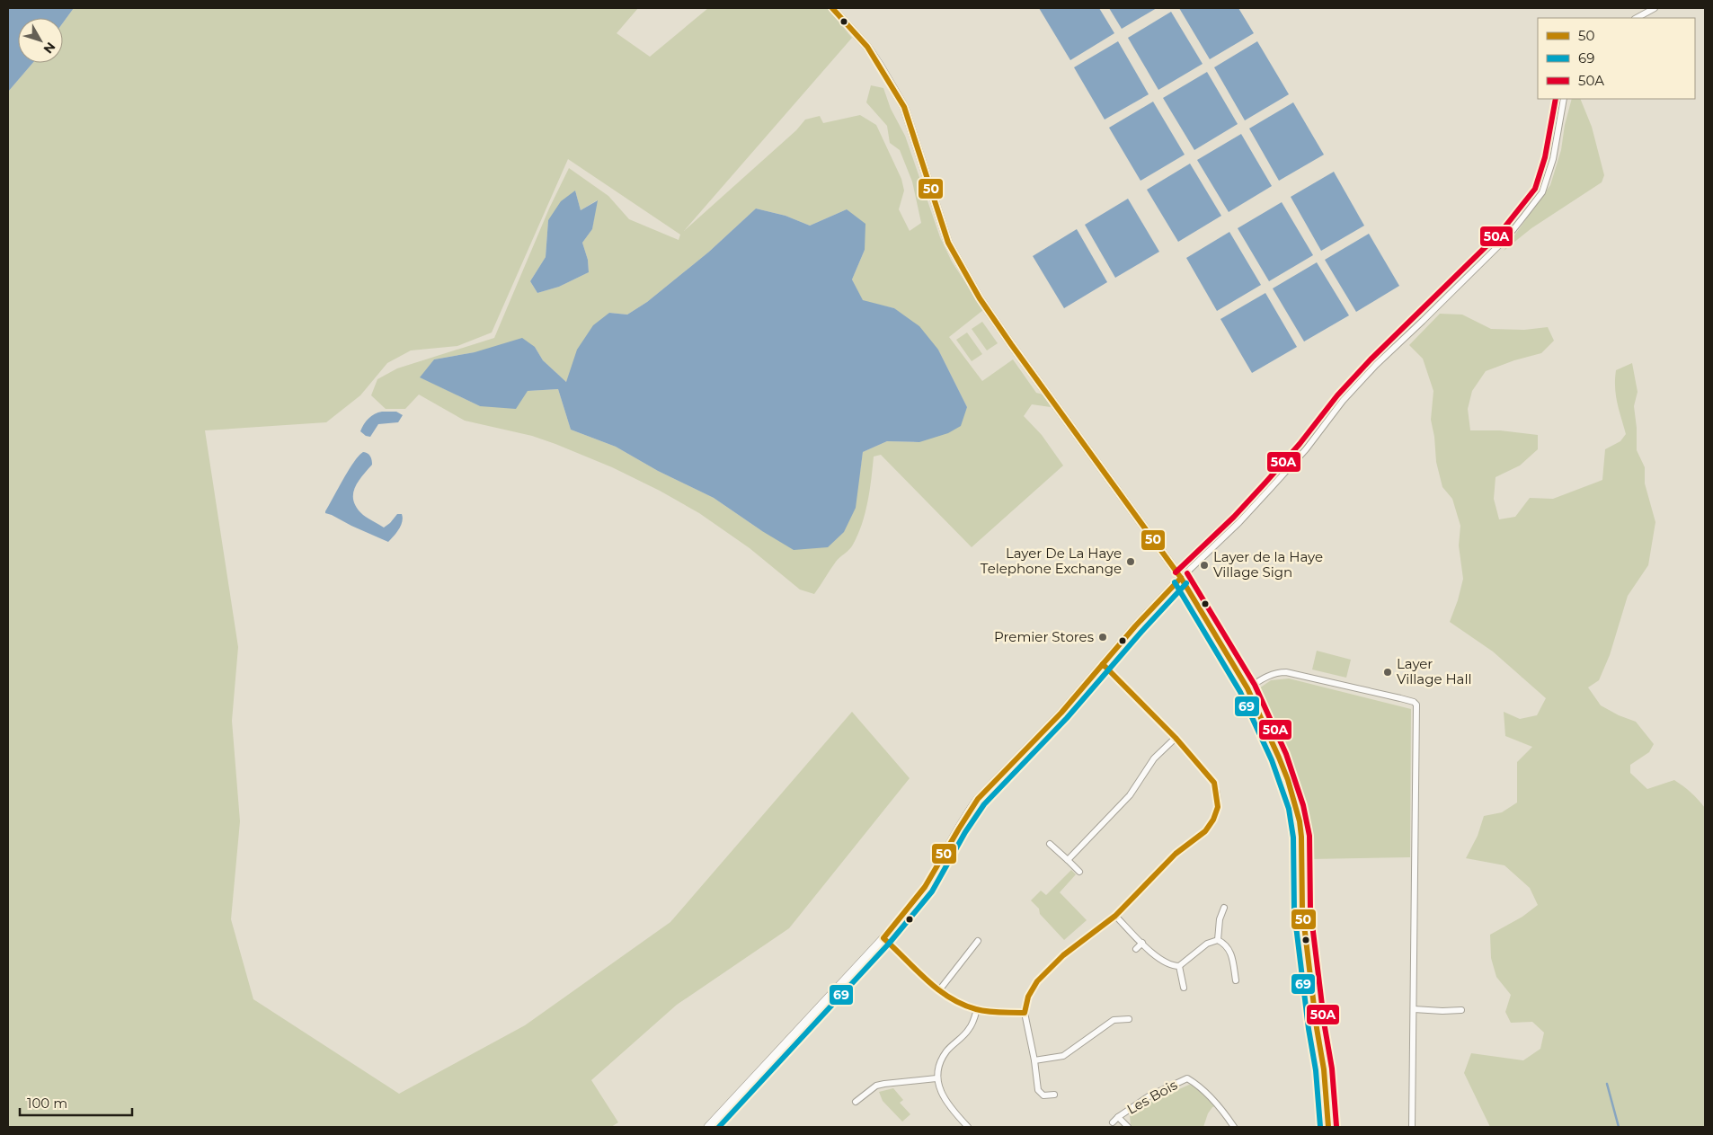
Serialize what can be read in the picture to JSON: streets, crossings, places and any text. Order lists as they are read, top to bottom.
{
  "streets": {
    "street": ["Les Bois"]
  },
  "places": [
    "Layer De La Haye Telephone Exchange",
    "Layer de la Haye Village Sign",
    "Premier Stores",
    "Layer Village Hall"
  ],
  "lines": ["transit line 50", "transit line 50A", "transit line 69"],
  "legend": ["50", "69", "50A"],
  "scale_bar": "100 m",
  "north": "bottom right"
}
